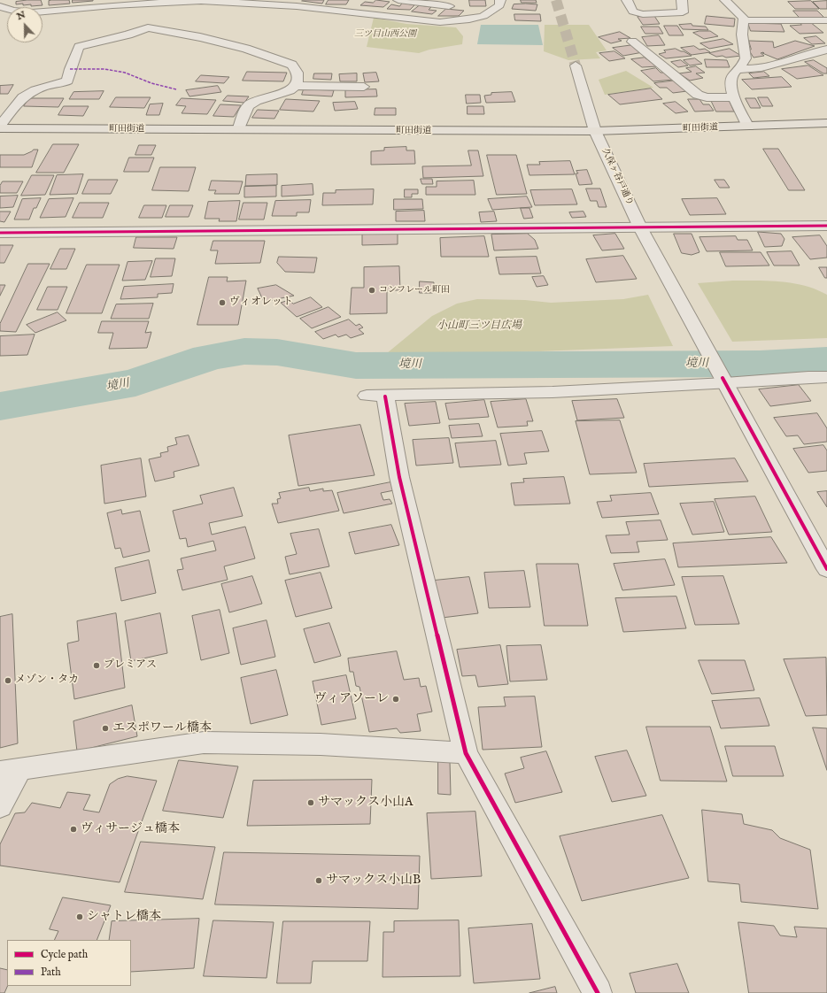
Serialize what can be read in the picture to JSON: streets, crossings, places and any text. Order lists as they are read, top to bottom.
{
  "streets": {
    "main road": ["町田街道"],
    "street": ["久保ヶ谷戸通り"]
  },
  "crossings": [
    ["町田街道", "久保ヶ谷戸通り"]
  ],
  "water": ["境川"],
  "parks": ["三ツ目山西公園", "小山町三ツ目広場"],
  "places": [
    "コンフレール町田",
    "ヴィオレット",
    "プレミアス",
    "メゾン・タカ",
    "ヴィアソーレ",
    "エスポワール橋本",
    "サマックス小山A",
    "ヴィサージュ橋本",
    "サマックス小山B",
    "シャトレ橋本"
  ],
  "legend": ["Cycle path", "Path"],
  "north": "top"
}
